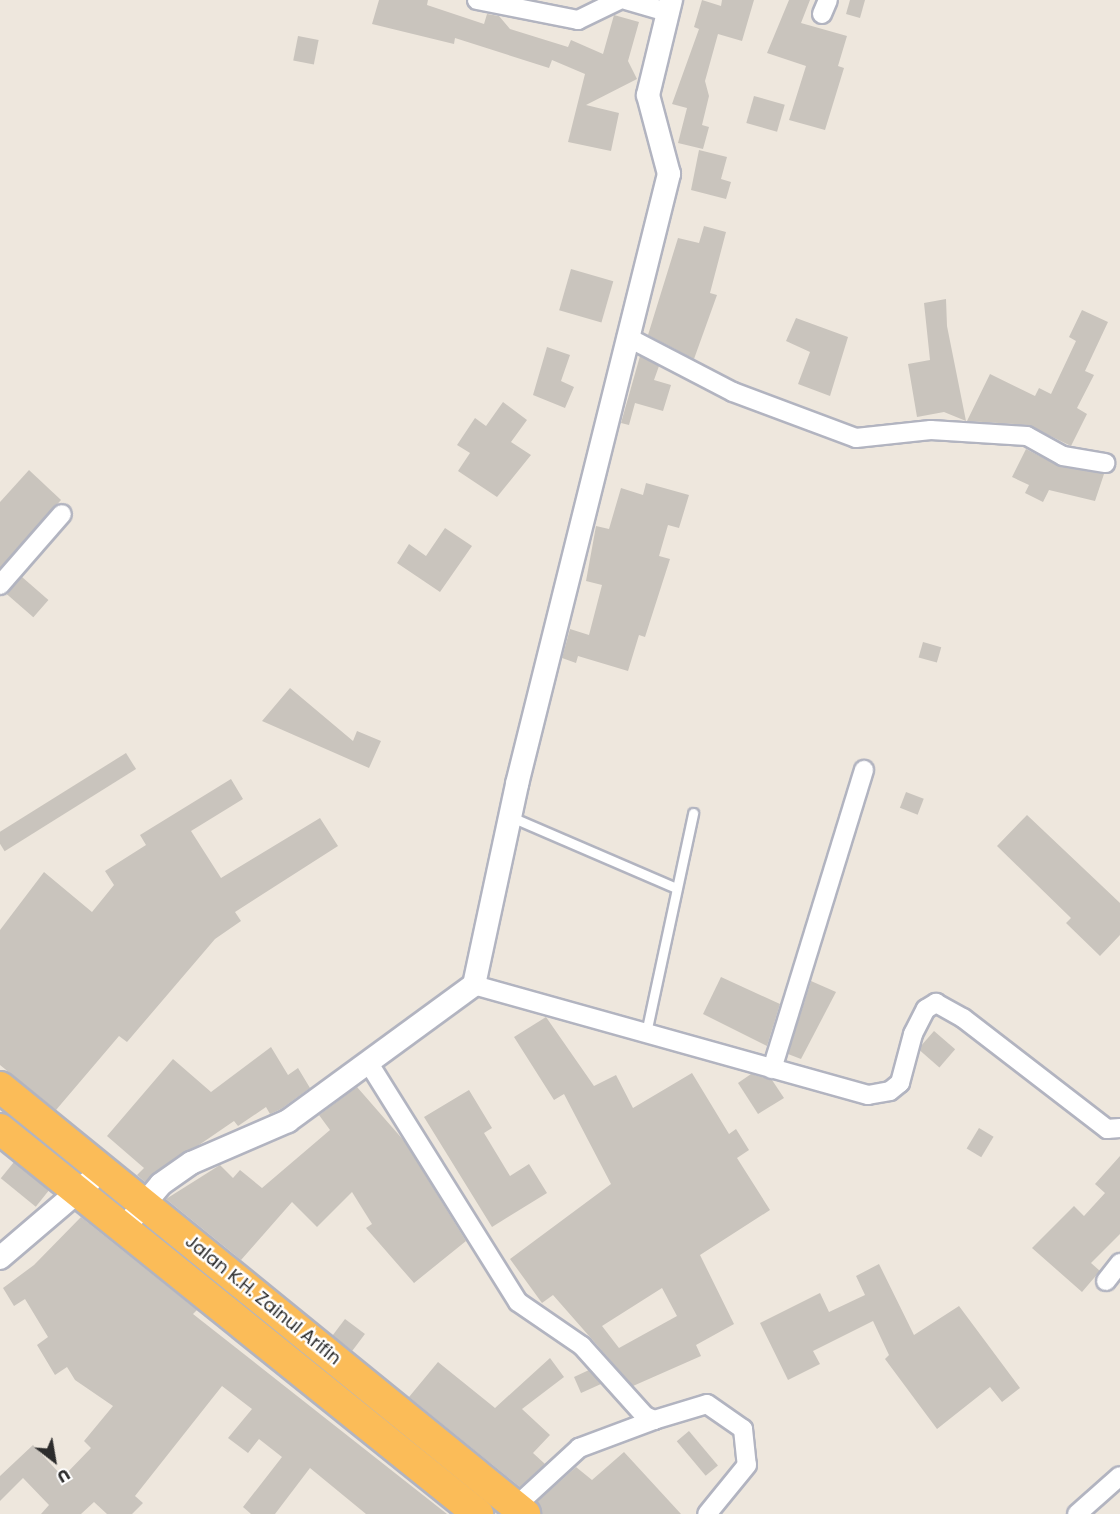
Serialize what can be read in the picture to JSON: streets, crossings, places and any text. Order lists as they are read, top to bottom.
{
  "streets": {
    "highway": ["Jalan K.H. Zainul Arifin"]
  },
  "north": "bottom right"
}
